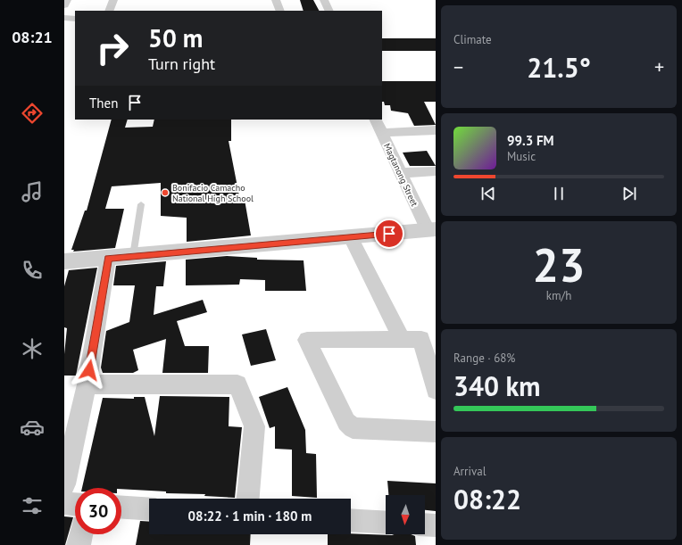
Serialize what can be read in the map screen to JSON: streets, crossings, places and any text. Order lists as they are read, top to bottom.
{
  "streets": {
    "street": ["Magtanong Street"]
  },
  "places": ["Bonifacio Camacho National High School"],
  "north": "bottom",
  "page": {
    "tabs": "08:21",
    "tile": [
      "Climate",
      ["23", "km/h"],
      ["Range · 68%", "340 km"],
      ["Arrival", "08:22"]
    ],
    "turn": ["50 m", "Turn right"],
    "heat": ["−", "21.5°", "+"],
    "then": "Then",
    "song": ["99.3 FM", "Music"],
    "limit": "30",
    "trip": "08:22 · 1 min · 180 m"
  }
}
